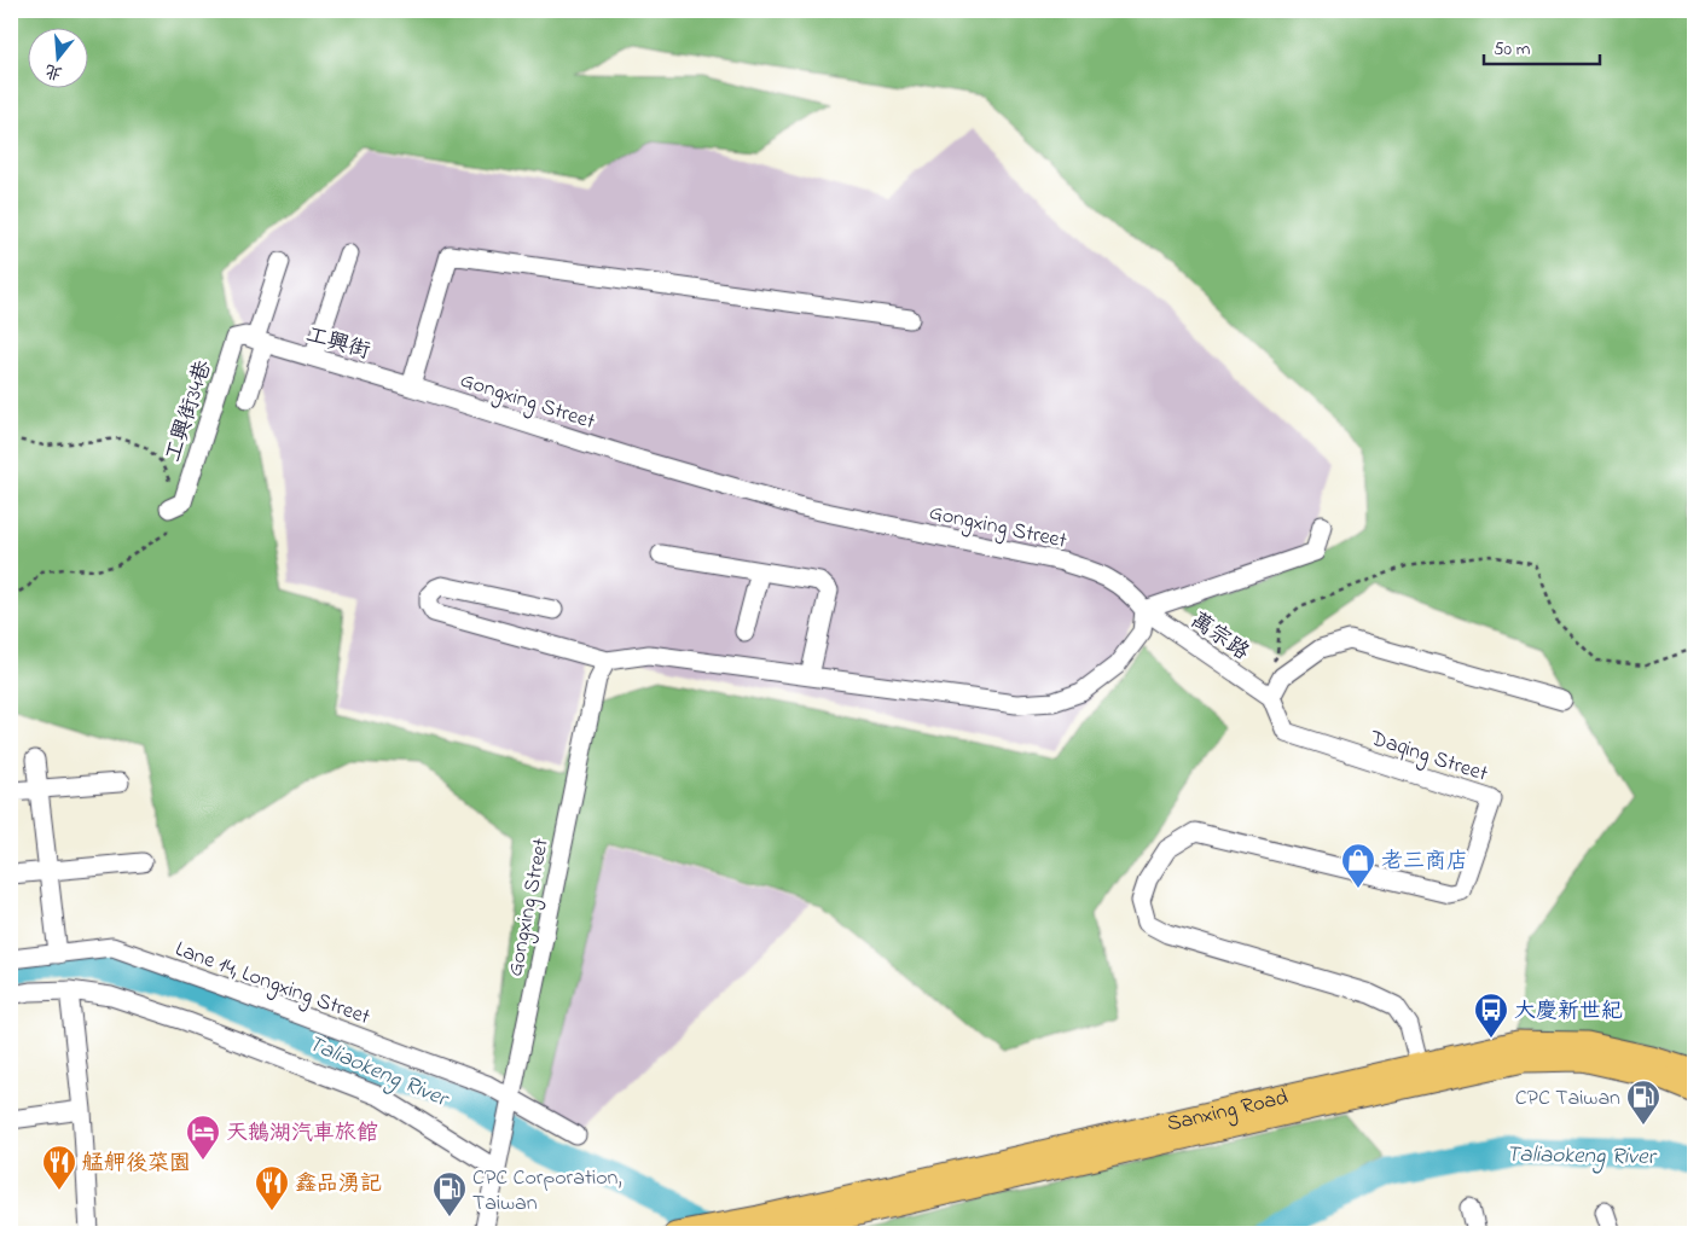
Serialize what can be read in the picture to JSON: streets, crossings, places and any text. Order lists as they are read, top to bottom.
{
  "streets": {
    "main road": ["Sanxing Road"],
    "street": [
      "工興街",
      "Gongxing Street",
      "工興街34巷",
      "萬宗路",
      "Daqing Street",
      "Lane 14, Longxing Street"
    ]
  },
  "crossings": [
    ["工興街", "Gongxing Street"],
    ["工興街", "工興街34巷"],
    ["Gongxing Street", "萬宗路"],
    ["Gongxing Street", "Lane 14, Longxing Street"],
    ["萬宗路", "Daqing Street"],
    ["Daqing Street", "Sanxing Road"]
  ],
  "water": ["Taliaokeng River"],
  "places": {
    "shop": ["老三商店"],
    "bus stop": ["大慶新世紀"],
    "fuel station": ["CPC Taiwan", "CPC Corporation, Taiwan"],
    "hotel": ["天鵝湖汽車旅館"],
    "restaurant": ["艋舺後菜園", "鑫品湧記"]
  },
  "scale_bar": "50 m",
  "north": "bottom"
}
